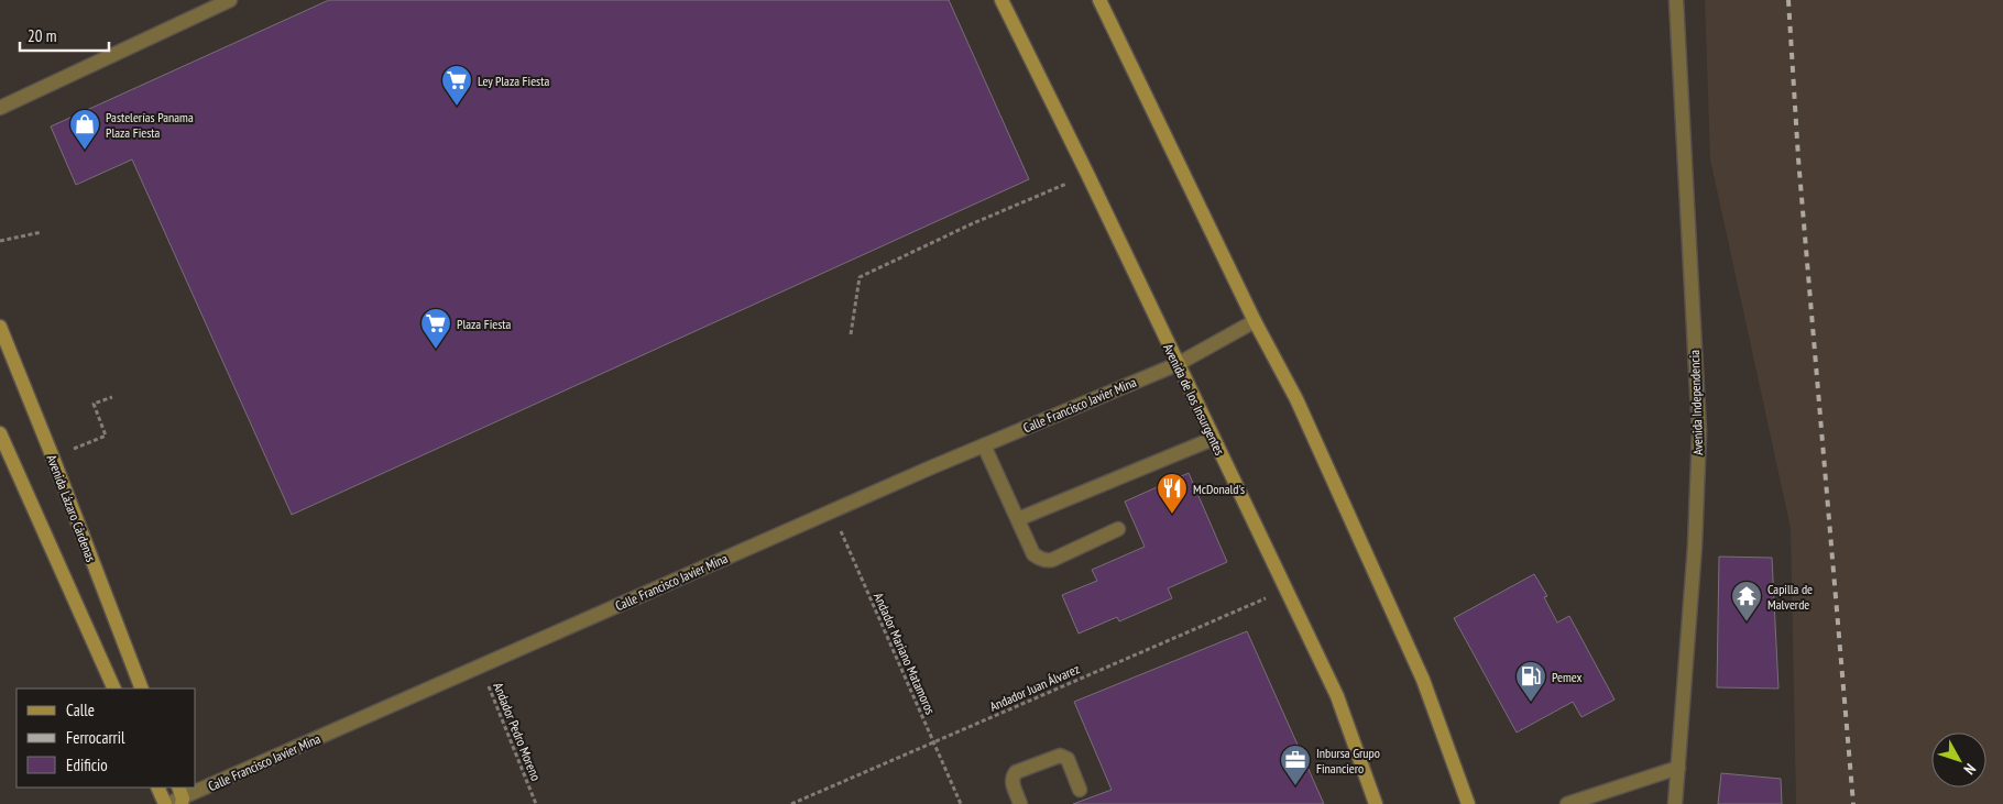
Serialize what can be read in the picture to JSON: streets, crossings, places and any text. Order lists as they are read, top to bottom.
{
  "streets": {
    "main road": ["Avenida de los Insurgentes", "Avenida Lázaro Cárdenas"],
    "street": ["Avenida Independencia", "Calle Francisco Javier Mina"],
    "path": ["Andador Mariano Matamoros", "Andador Juan Álvarez", "Andador Pedro Moreno"]
  },
  "crossings": [
    ["Avenida de los Insurgentes", "Calle Francisco Javier Mina"],
    ["Avenida de los Insurgentes", "Andador Juan Álvarez"],
    ["Calle Francisco Javier Mina", "Andador Mariano Matamoros"],
    ["Calle Francisco Javier Mina", "Andador Pedro Moreno"],
    ["Andador Mariano Matamoros", "Andador Juan Álvarez"]
  ],
  "places": {
    "supermarket": ["Ley Plaza Fiesta", "Plaza Fiesta"],
    "shop": ["Pastelerías Panama Plaza Fiesta"],
    "restaurant": ["McDonald's"],
    "temple": ["Capilla de Malverde"],
    "fuel station": ["Pemex"],
    "office": ["Inbursa Grupo Financiero"]
  },
  "legend": ["Calle", "Ferrocarril", "Edificio"],
  "scale_bar": "20 m",
  "north": "bottom right"
}
